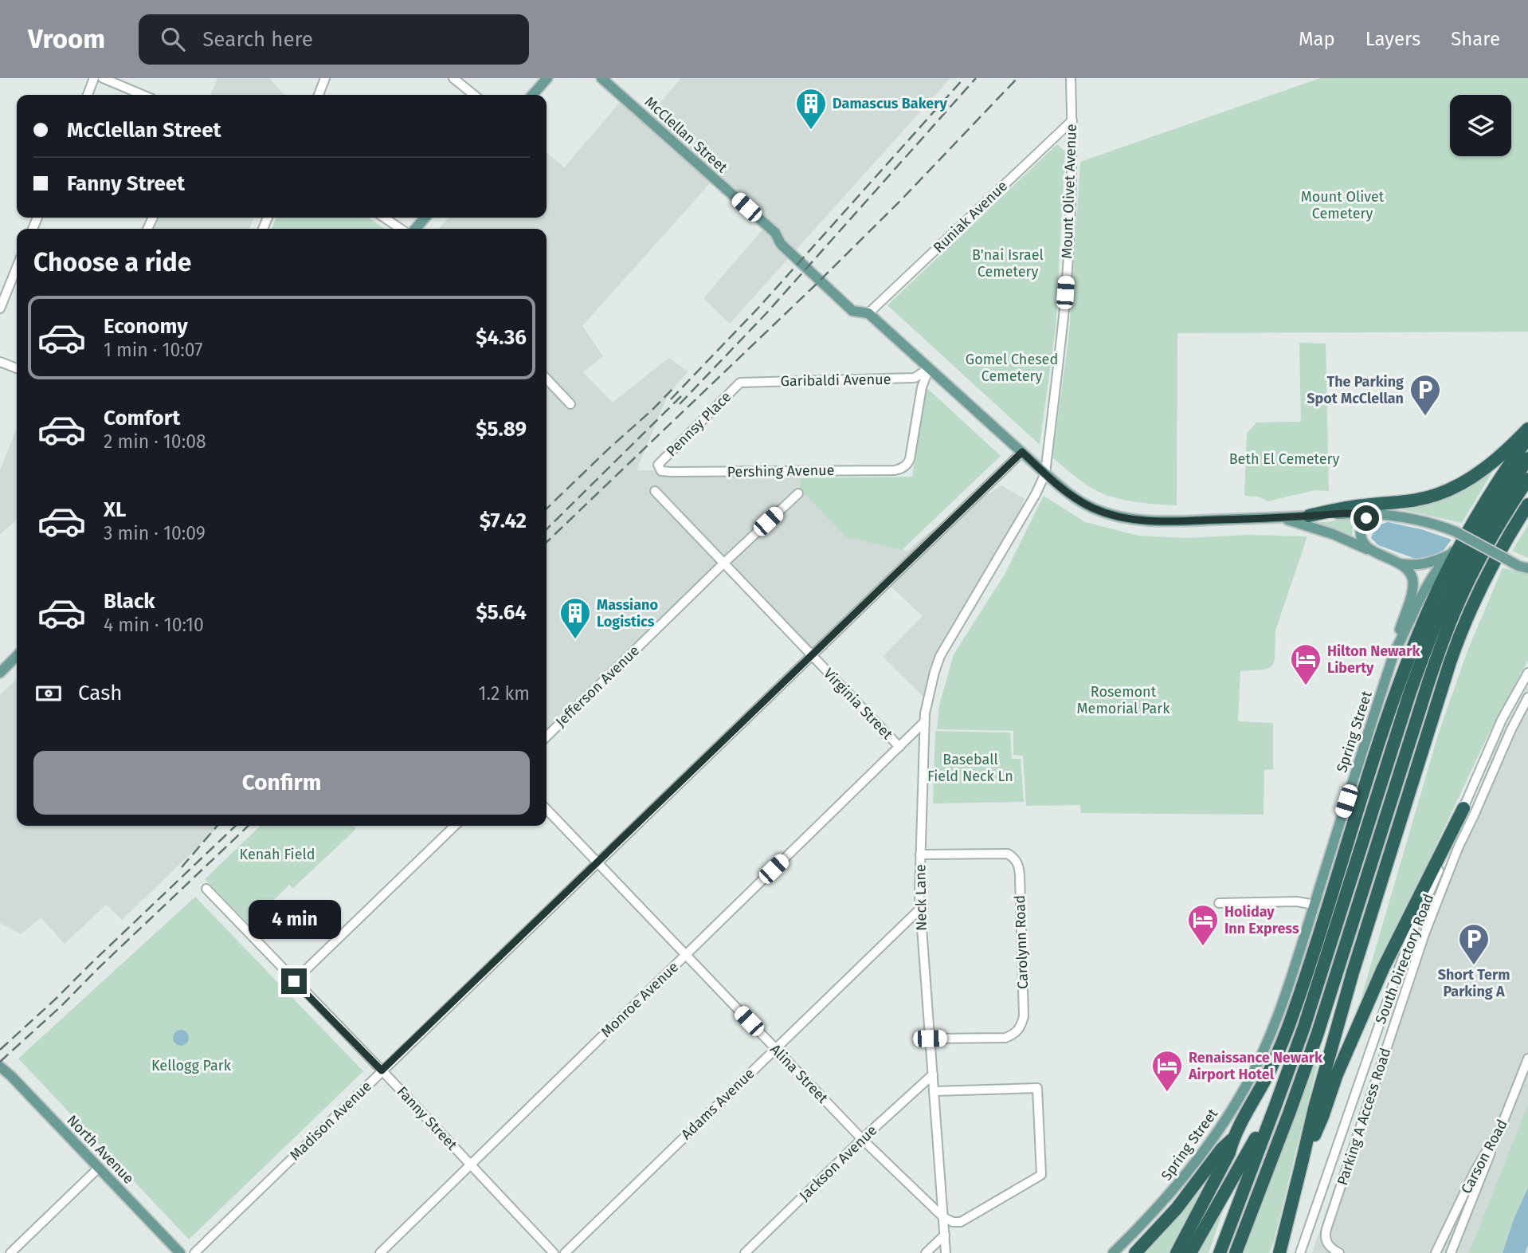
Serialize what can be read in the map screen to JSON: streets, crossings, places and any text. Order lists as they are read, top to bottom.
{
  "streets": {
    "main road": ["McClellan Street", "Spring Street", "North Avenue"],
    "street": [
      "Mount Olivet Avenue",
      "Runiak Avenue",
      "Garibaldi Avenue",
      "Pennsy Place",
      "Pershing Avenue",
      "Jefferson Avenue",
      "Virginia Street",
      "Neck Lane",
      "Carolynn Road",
      "South Directory Road",
      "Monroe Avenue",
      "Alina Street",
      "Adams Avenue",
      "Parking A Access Road",
      "Fanny Street",
      "Madison Avenue",
      "Carson Road",
      "Jackson Avenue"
    ]
  },
  "crossings": [
    ["McClellan Street", "Mount Olivet Avenue"],
    ["McClellan Street", "Runiak Avenue"],
    ["McClellan Street", "Garibaldi Avenue"],
    ["McClellan Street", "Pershing Avenue"],
    ["McClellan Street", "Spring Street"],
    ["McClellan Street", "Madison Avenue"],
    ["Mount Olivet Avenue", "Runiak Avenue"],
    ["Mount Olivet Avenue", "Neck Lane"],
    ["Garibaldi Avenue", "Pennsy Place"],
    ["Garibaldi Avenue", "Pershing Avenue"],
    ["Pennsy Place", "Pershing Avenue"],
    ["Jefferson Avenue", "Virginia Street"],
    ["Virginia Street", "Neck Lane"],
    ["Virginia Street", "Monroe Avenue"],
    ["Virginia Street", "Madison Avenue"],
    ["Neck Lane", "Carolynn Road"],
    ["Neck Lane", "Alina Street"],
    ["Neck Lane", "Adams Avenue"],
    ["Neck Lane", "Jackson Avenue"],
    ["South Directory Road", "Parking A Access Road"],
    ["Monroe Avenue", "Alina Street"],
    ["Monroe Avenue", "Fanny Street"],
    ["Alina Street", "Adams Avenue"],
    ["Alina Street", "Madison Avenue"],
    ["Alina Street", "Jackson Avenue"],
    ["Fanny Street", "Madison Avenue"]
  ],
  "parks": [
    "Mount Olivet Cemetery",
    "B'nai Israel Cemetery",
    "Gomel Chesed Cemetery",
    "Beth El Cemetery",
    "Rosemont Memorial Park",
    "Baseball Field Neck Ln",
    "Kenah Field",
    "Kellogg Park"
  ],
  "places": {
    "building": ["Damascus Bakery", "Massiano Logistics"],
    "parking": ["The Parking Spot McClellan", "Short Term Parking A"],
    "hotel": ["Hilton Newark Liberty", "Holiday Inn Express", "Renaissance Newark Airport Hotel"]
  },
  "page": {
    "header": "Vroom",
    "search": "Search here",
    "nav": ["Map", "Layers", "Share"],
    "banner": ["McClellan Street", "Fanny Street"],
    "heading": "Choose a ride",
    "list": [
      {
        "name": "Economy",
        "note": "1 min · 10:07",
        "value": "$4.36"
      },
      {
        "name": "Comfort",
        "note": "2 min · 10:08",
        "value": "$5.89"
      },
      {
        "name": "XL",
        "note": "3 min · 10:09",
        "value": "$7.42"
      },
      {
        "name": "Black",
        "note": "4 min · 10:10",
        "value": "$5.64"
      }
    ],
    "pay": ["Cash", "1.2 km"],
    "buttons": "Confirm",
    "bubble": "4 min"
  }
}
